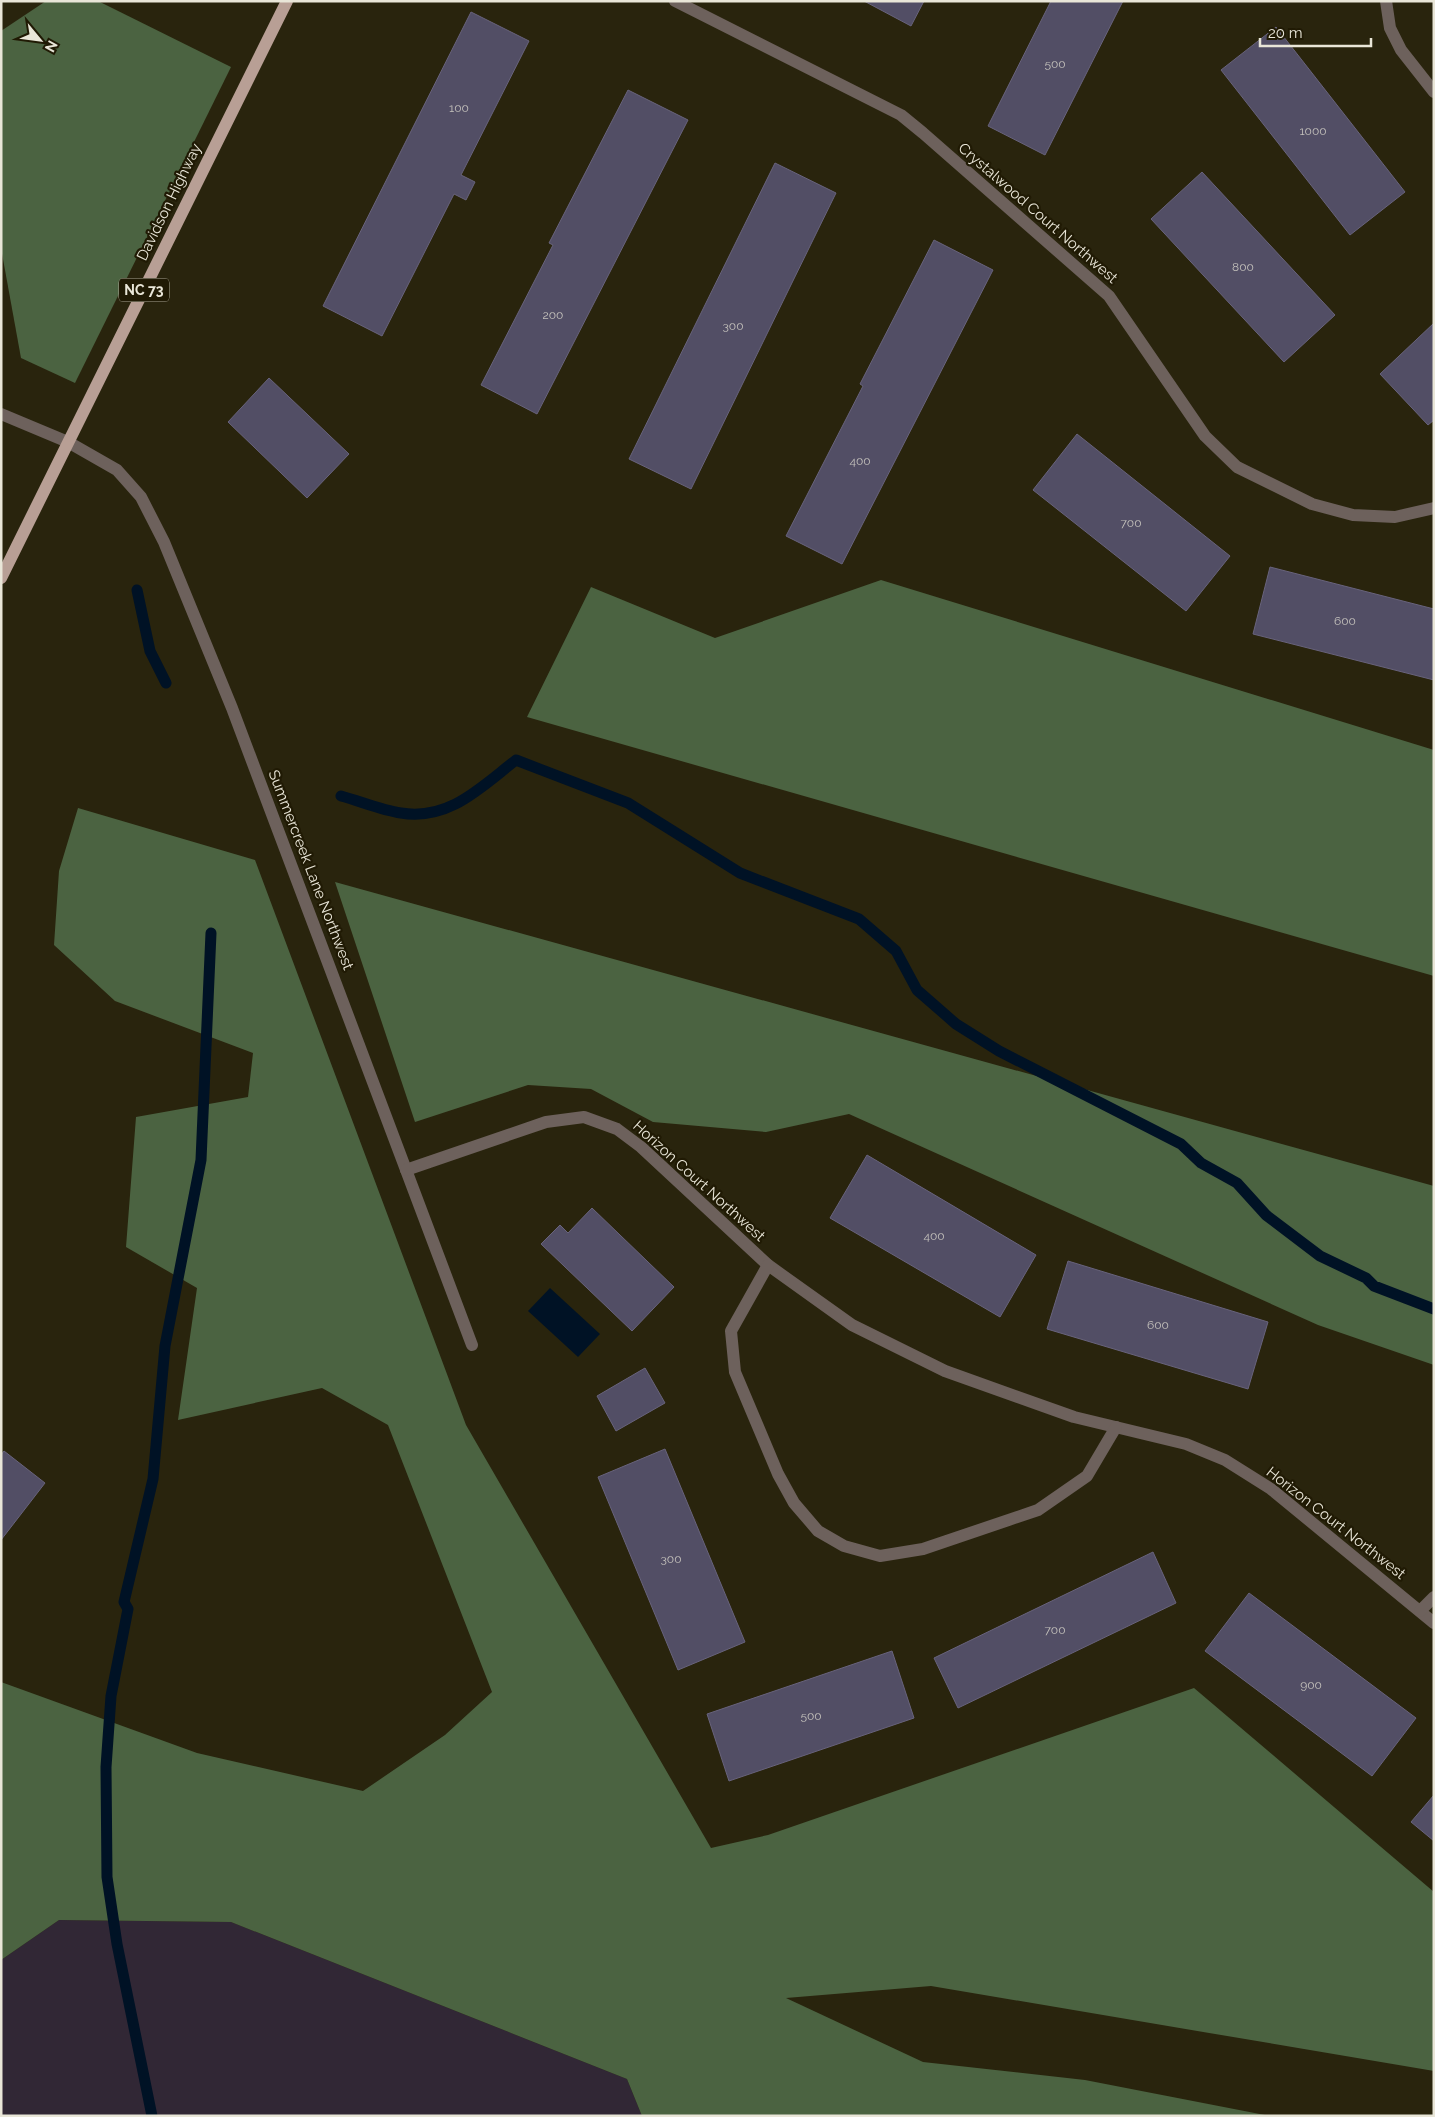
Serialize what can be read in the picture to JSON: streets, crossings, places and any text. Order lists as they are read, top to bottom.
{
  "streets": {
    "main road": ["Davidson Highway", "NC 73"],
    "street": ["Crystalwood Court Northwest", "Summercreek Lane Northwest", "Horizon Court Northwest"]
  },
  "crossings": [
    ["Davidson Highway", "Summercreek Lane Northwest"],
    ["Summercreek Lane Northwest", "Horizon Court Northwest"]
  ],
  "house_numbers": [
    "500",
    "100",
    "1000",
    "800",
    "200",
    "300",
    "400",
    "700",
    "600",
    "400",
    "600",
    "300",
    "700",
    "900",
    "500"
  ],
  "scale_bar": "20 m",
  "north": "bottom right"
}
